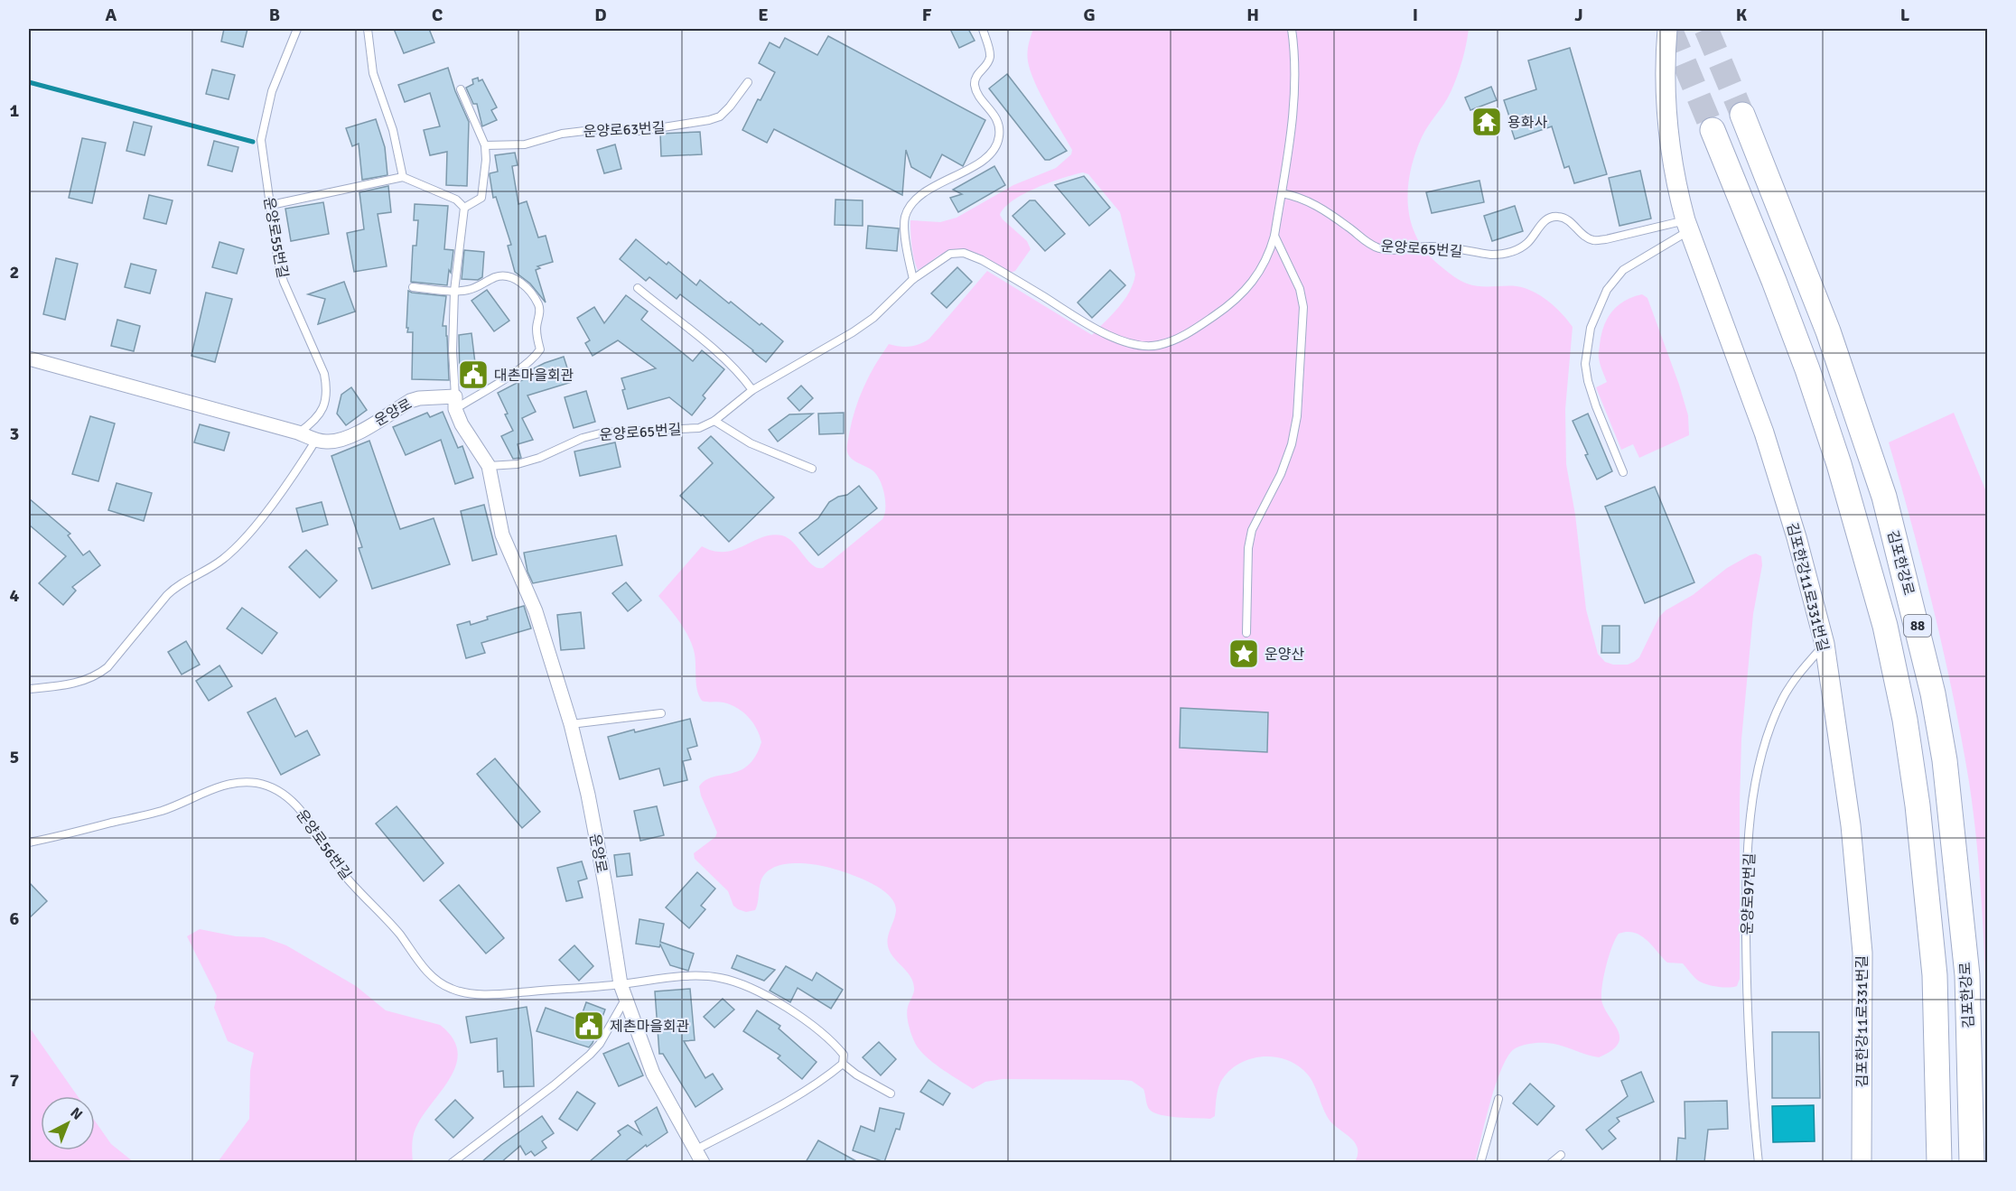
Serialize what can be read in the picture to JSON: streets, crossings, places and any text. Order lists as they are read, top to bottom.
{
  "streets": {
    "highway": ["김포한강로", "88"],
    "main road": ["김포한강11로331번길"],
    "street": ["운양로"],
    "lane": [
      "운양로63번길",
      "운양로55번길",
      "운양로65번길",
      "운양로56번길",
      "운양로97번길"
    ]
  },
  "crossings": [
    ["운양로55번길", "운양로"],
    ["운양로65번길", "운양로"],
    ["운양로65번길", "김포한강11로331번길"],
    ["운양로", "운양로56번길"],
    ["김포한강11로331번길", "운양로97번길"]
  ],
  "places": {
    "temple": ["용화사"],
    "public building": ["대촌마을회관", "제촌마을회관"],
    "place": ["운양산"]
  },
  "north": "top right",
  "grid": {
    "columns": [
      "A",
      "B",
      "C",
      "D",
      "E",
      "F",
      "G",
      "H",
      "I",
      "J",
      "K",
      "L"
    ],
    "rows": [
      "1",
      "2",
      "3",
      "4",
      "5",
      "6",
      "7"
    ]
  }
}
